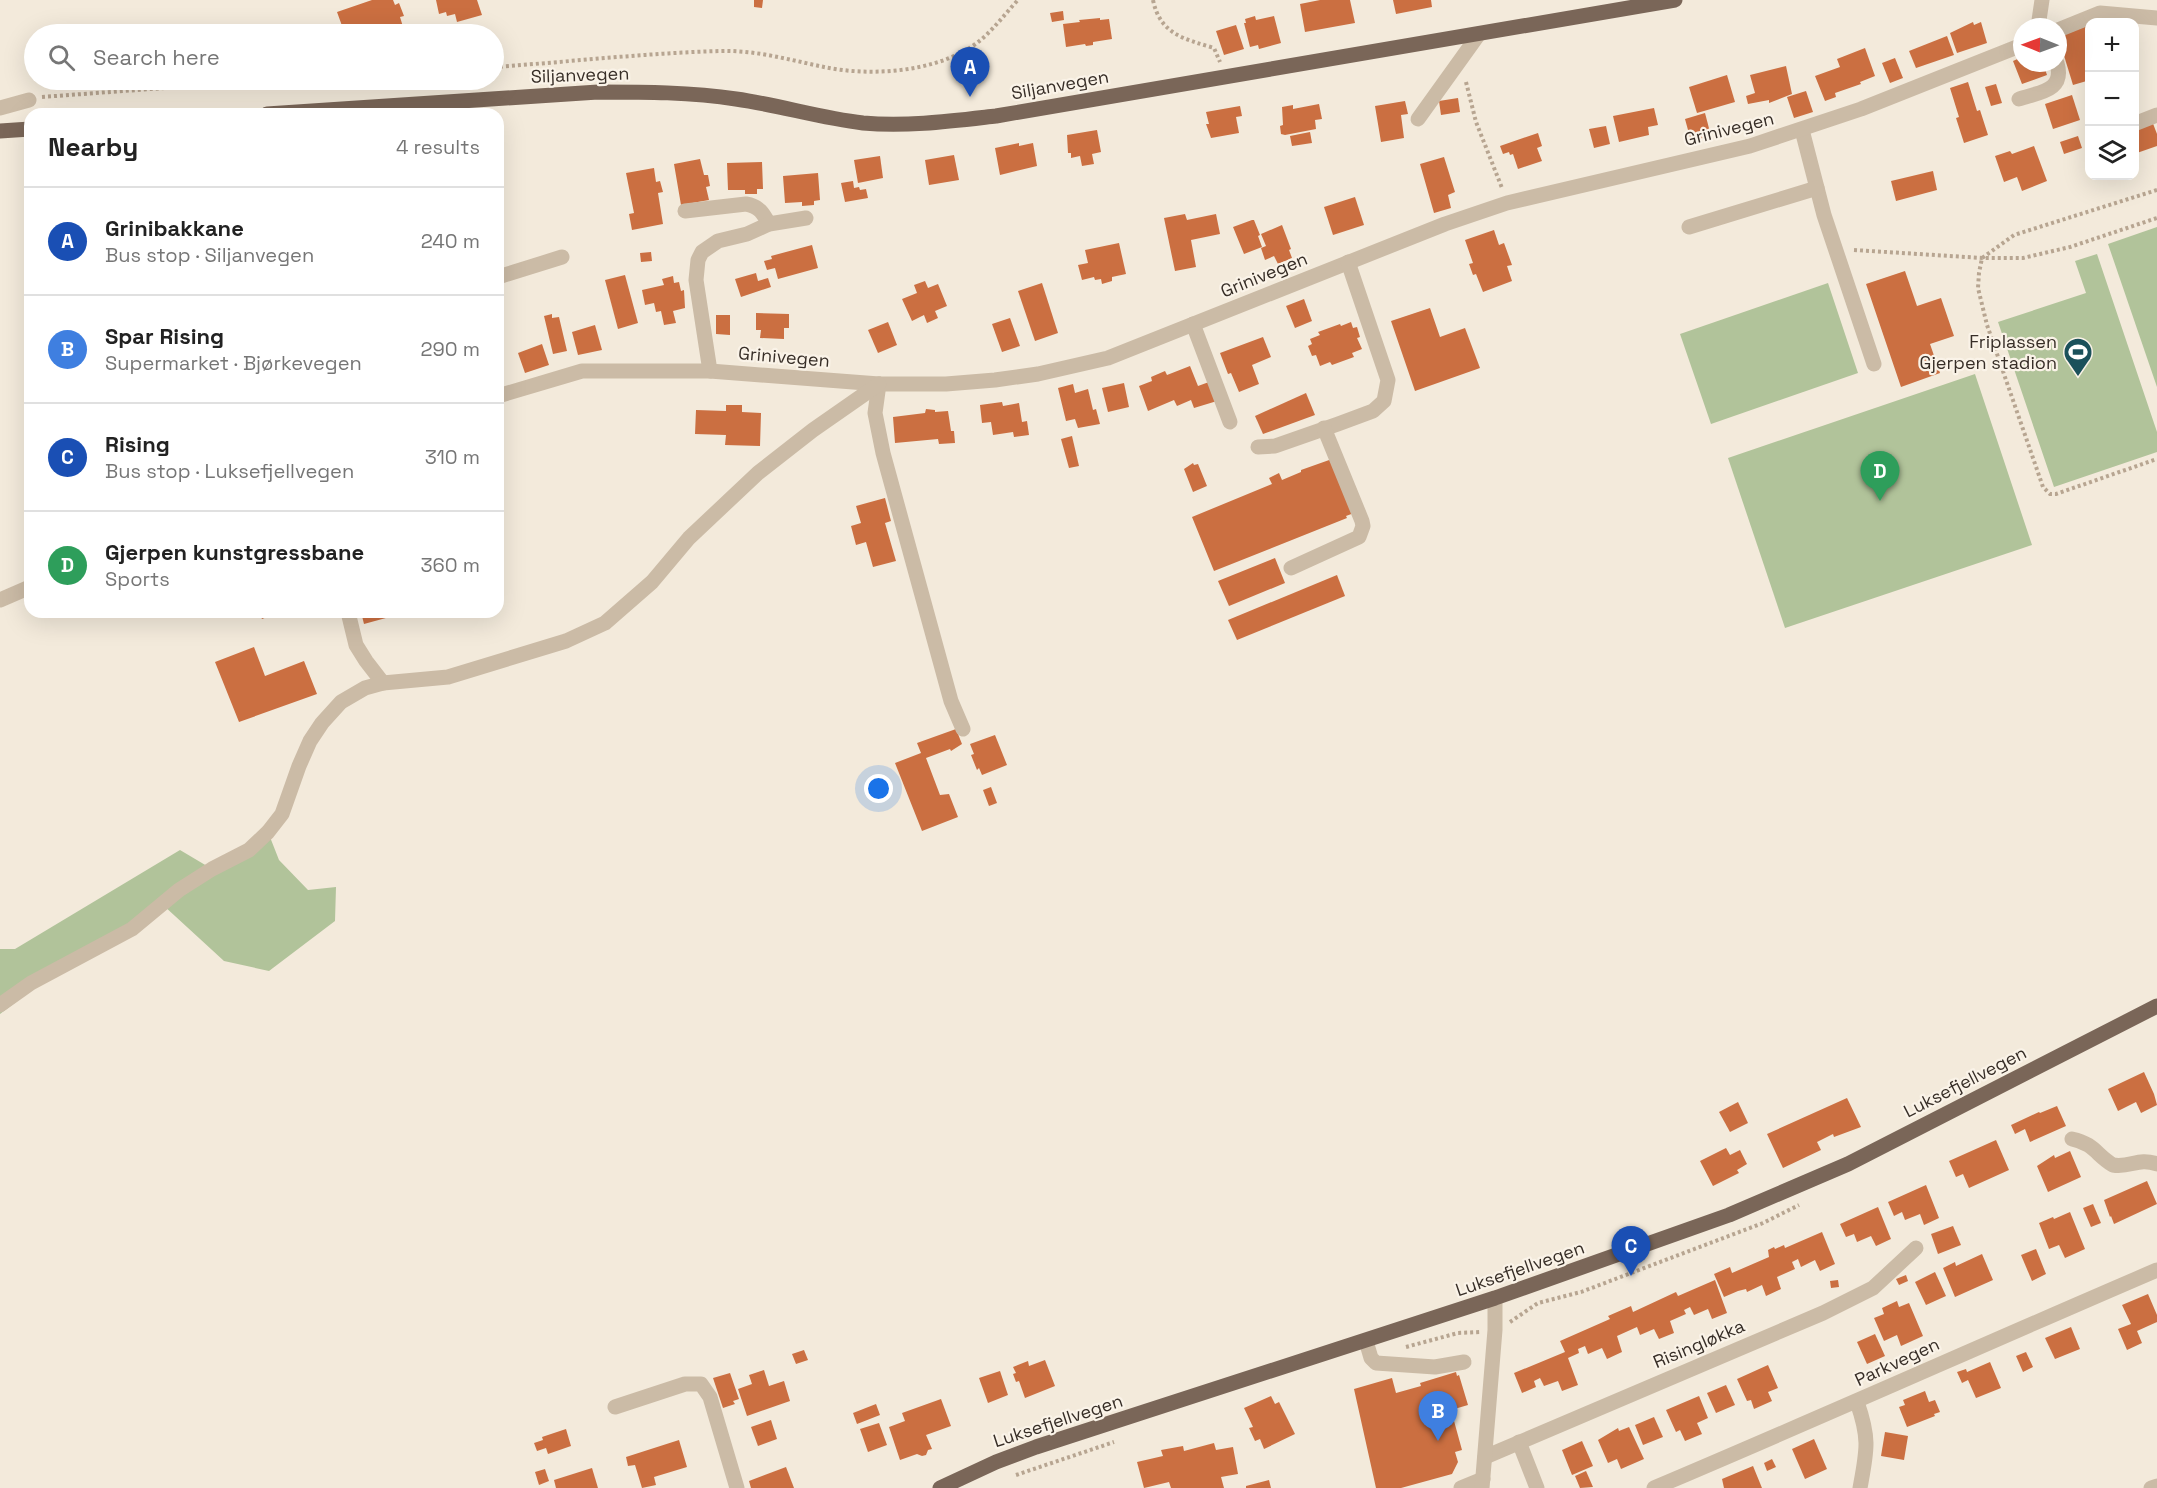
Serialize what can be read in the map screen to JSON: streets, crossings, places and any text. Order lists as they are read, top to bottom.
{
  "streets": {
    "main road": ["Siljanvegen", "Luksefjellvegen"],
    "street": ["Grinivegen", "Risingløkka", "Parkvegen"]
  },
  "places": {
    "sports": ["Friplassen Gjerpen stadion"]
  },
  "north": "left",
  "page": {
    "map_buttons": ["+", "−"],
    "search": "Search here",
    "pins": [
      "A",
      "D",
      "C",
      "B"
    ],
    "heading": ["Nearby", "4 results"],
    "list": [
      {
        "mark": "A",
        "name": "Grinibakkane",
        "note": "Bus stop · Siljanvegen",
        "value": "240 m"
      },
      {
        "mark": "B",
        "name": "Spar Rising",
        "note": "Supermarket · Bjørkevegen",
        "value": "290 m"
      },
      {
        "mark": "C",
        "name": "Rising",
        "note": "Bus stop · Luksefjellvegen",
        "value": "310 m"
      },
      {
        "mark": "D",
        "name": "Gjerpen kunstgressbane",
        "note": "Sports",
        "value": "360 m"
      }
    ]
  }
}
